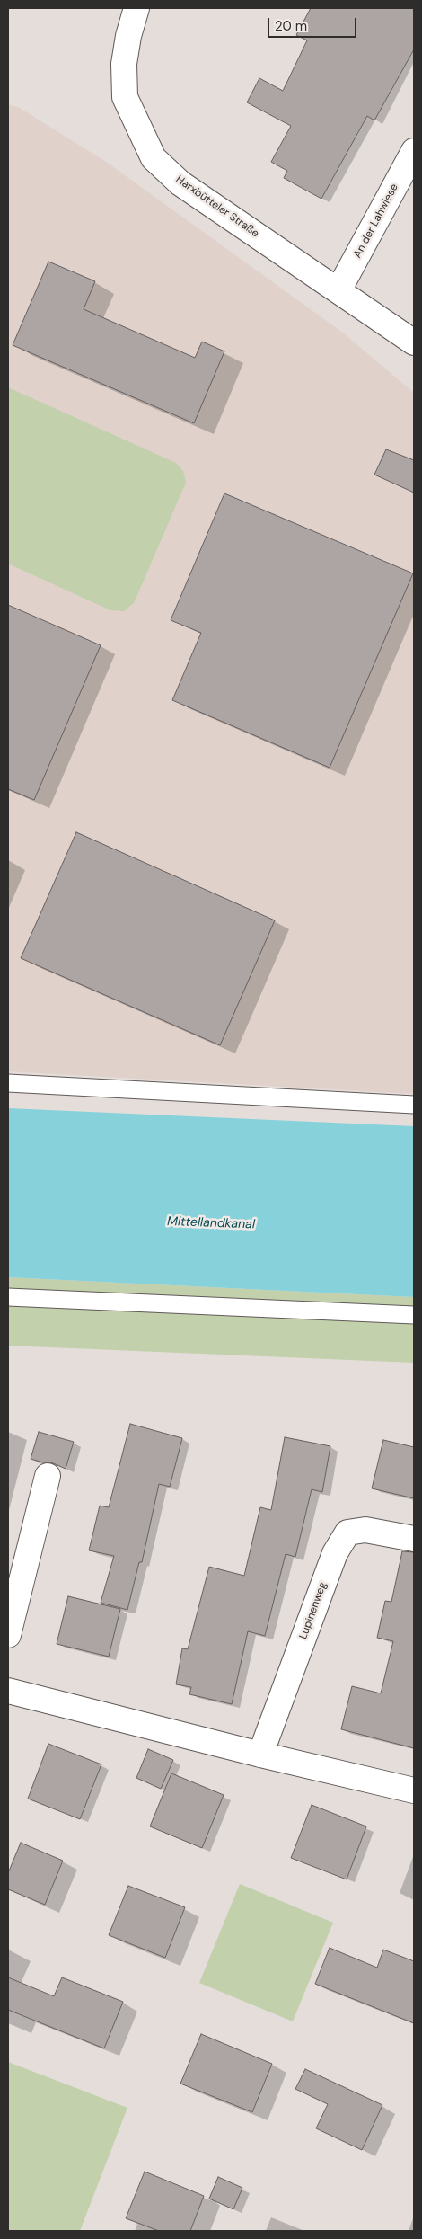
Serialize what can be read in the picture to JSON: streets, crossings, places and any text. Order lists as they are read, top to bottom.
{
  "streets": {
    "street": ["Harxbütteler Straße", "An der Lahwiese", "Lupinenweg"]
  },
  "crossings": [
    ["Harxbütteler Straße", "An der Lahwiese"]
  ],
  "water": ["Mittellandkanal"],
  "scale_bar": "20 m"
}
